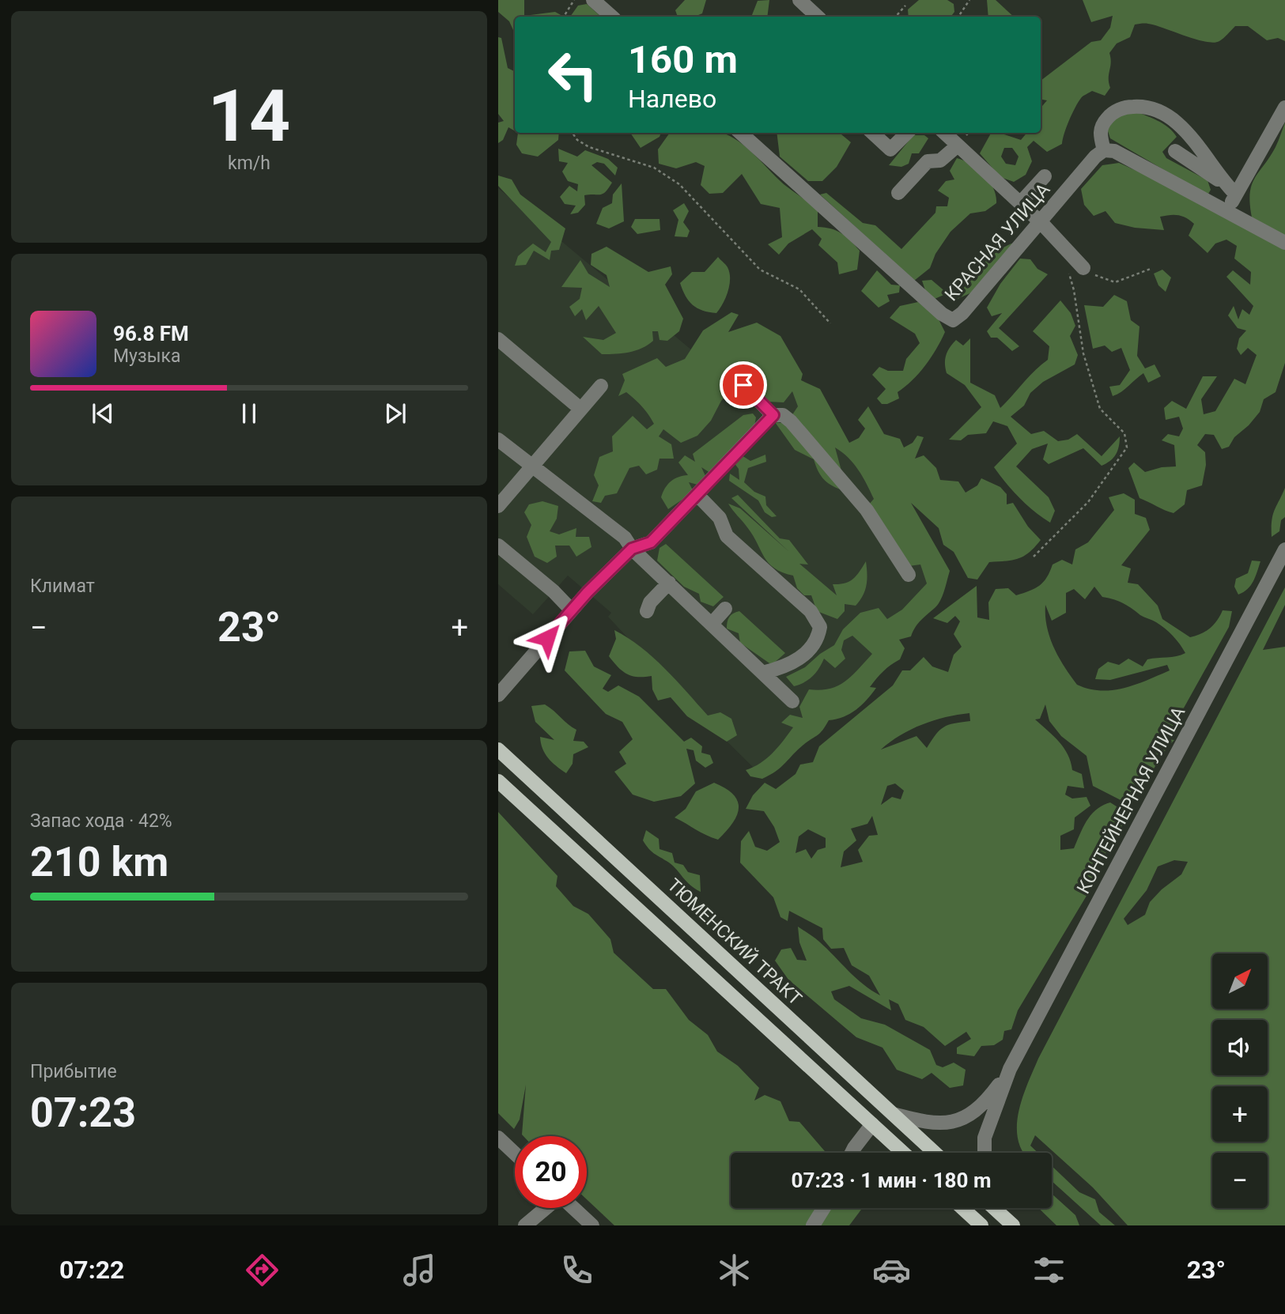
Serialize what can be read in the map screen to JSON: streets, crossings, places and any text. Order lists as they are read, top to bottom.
{
  "streets": {
    "main road": ["ТЮМЕНСКИЙ ТРАКТ"],
    "street": ["КРАСНАЯ УЛИЦА", "КОНТЕЙНЕРНАЯ УЛИЦА"]
  },
  "crossings": [
    ["КОНТЕЙНЕРНАЯ УЛИЦА", "ТЮМЕНСКИЙ ТРАКТ"]
  ],
  "north": "top right",
  "page": {
    "tile": [
      ["14", "km/h"],
      "Климат",
      ["Запас хода · 42%", "210 km"],
      ["Прибытие", "07:23"]
    ],
    "turn": ["160 m", "Налево"],
    "song": ["96.8 FM", "Музыка"],
    "heat": ["−", "23°", "+"],
    "map_buttons": ["+", "−"],
    "limit": "20",
    "trip": "07:23 · 1 мин · 180 m",
    "tabs": ["07:22", "23°"]
  }
}
